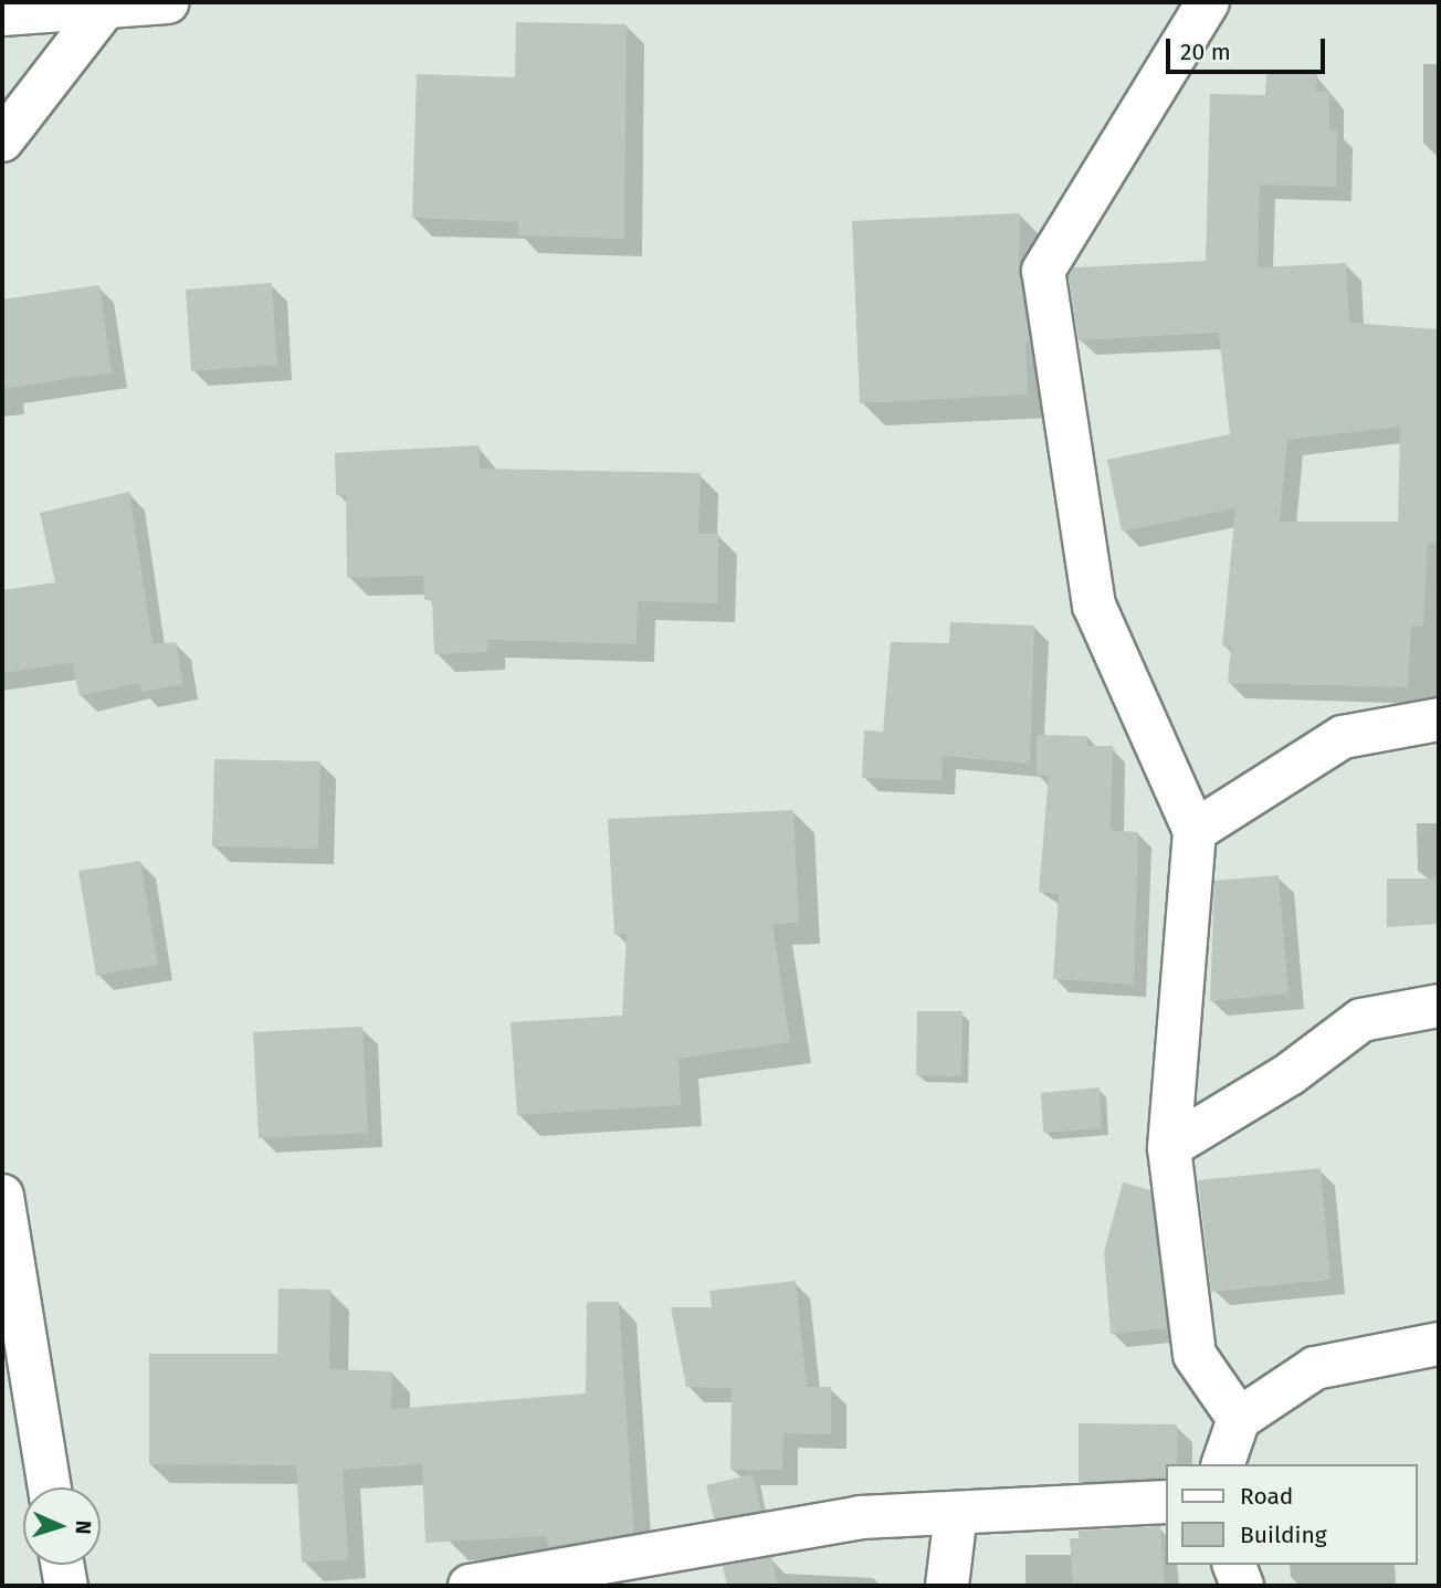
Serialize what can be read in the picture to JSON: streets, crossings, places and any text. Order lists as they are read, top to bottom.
{
  "legend": ["Road", "Building"],
  "scale_bar": "20 m",
  "north": "right"
}
